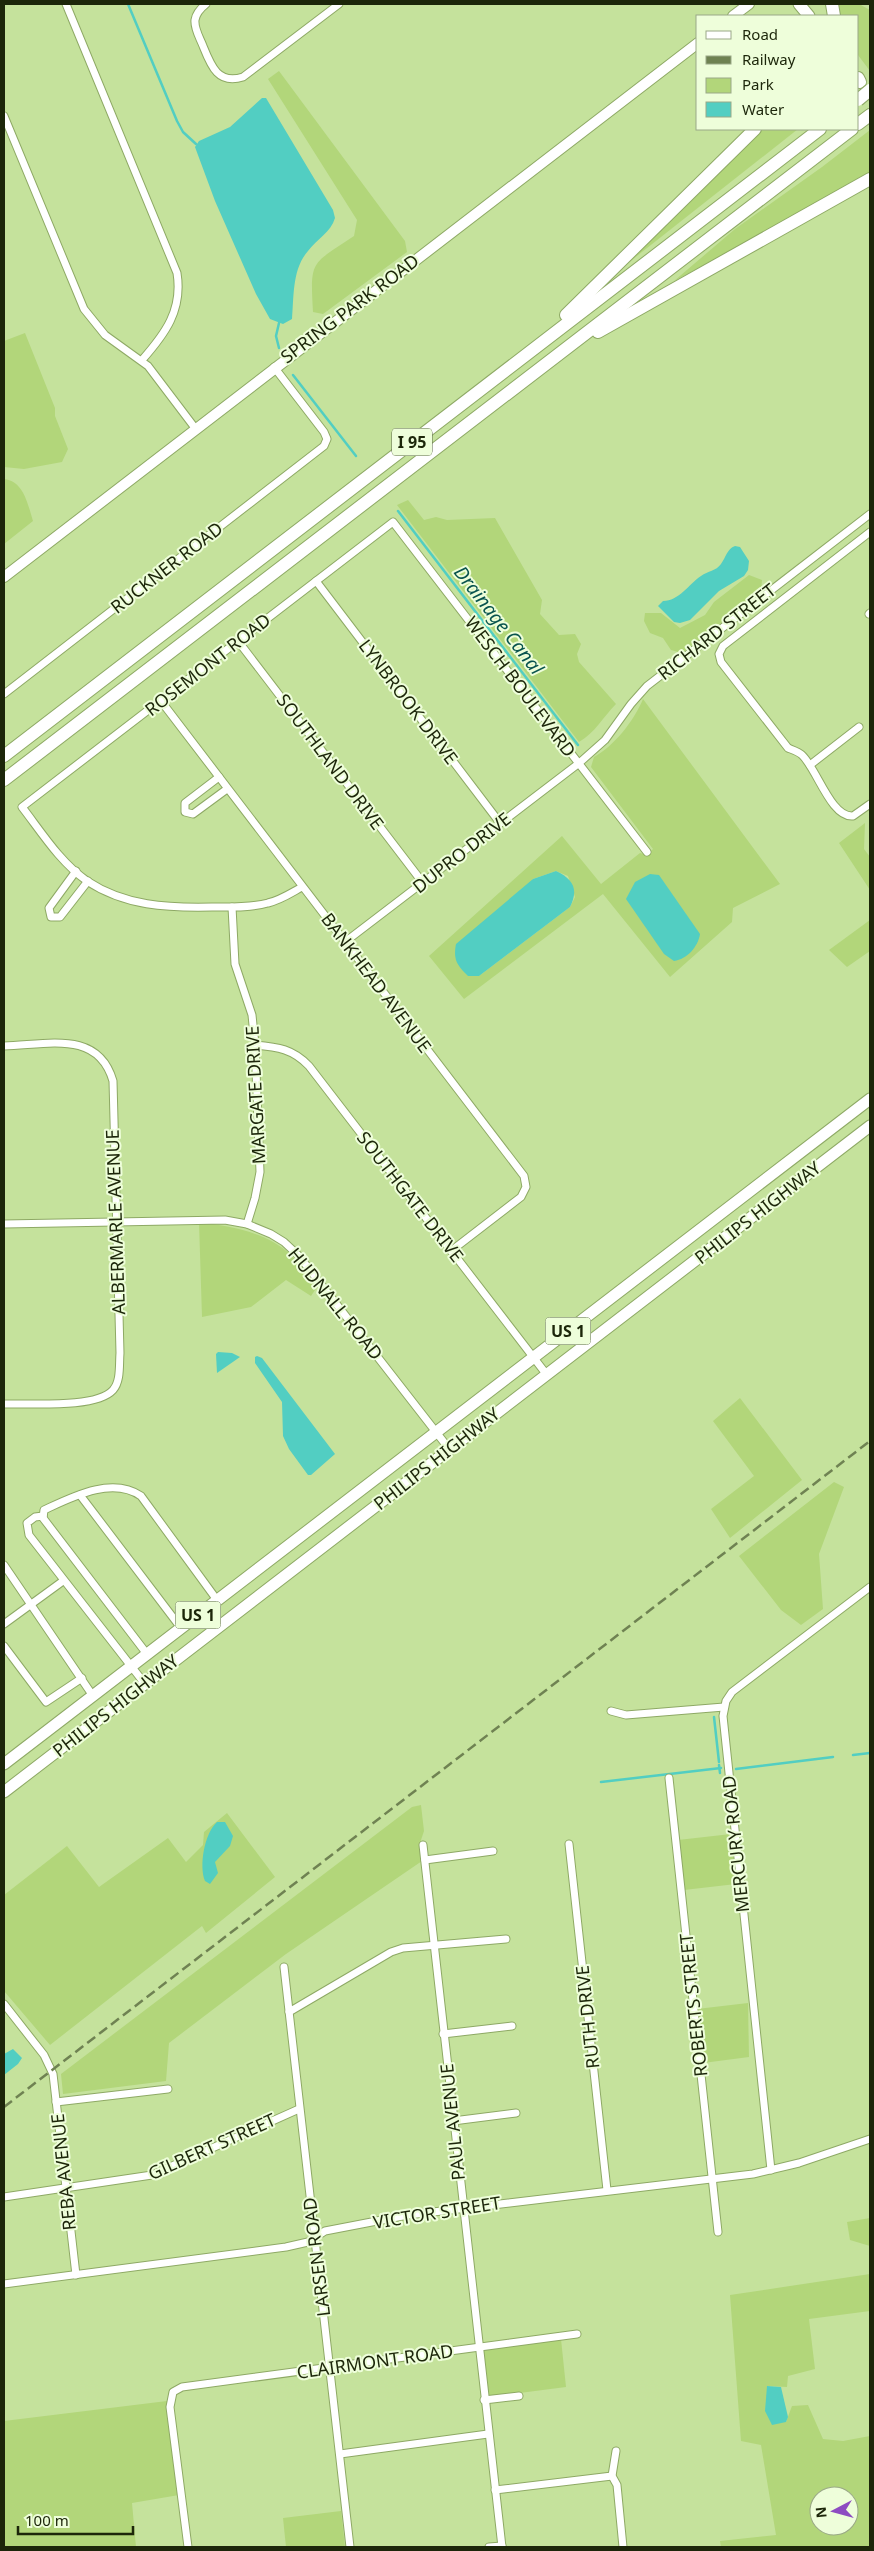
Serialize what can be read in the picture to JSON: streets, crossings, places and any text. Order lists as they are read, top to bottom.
{
  "streets": {
    "highway": ["I 95"],
    "main road": ["SPRING PARK ROAD", "PHILIPS HIGHWAY", "US 1"],
    "street": [
      "RUCKNER ROAD",
      "RICHARD STREET",
      "ROSEMONT ROAD",
      "WESCH BOULEVARD",
      "LYNBROOK DRIVE",
      "SOUTHLAND DRIVE",
      "DUPRO DRIVE",
      "BANKHEAD AVENUE",
      "MARGATE DRIVE",
      "SOUTHGATE DRIVE",
      "ALBERMARLE AVENUE",
      "HUDNALL ROAD",
      "MERCURY ROAD",
      "ROBERTS STREET",
      "RUTH DRIVE",
      "PAUL AVENUE",
      "GILBERT STREET",
      "REBA AVENUE",
      "VICTOR STREET",
      "LARSEN ROAD",
      "CLAIRMONT ROAD"
    ]
  },
  "crossings": [
    ["SPRING PARK ROAD", "RUCKNER ROAD"],
    ["RICHARD STREET", "WESCH BOULEVARD"],
    ["RICHARD STREET", "DUPRO DRIVE"],
    ["ROSEMONT ROAD", "WESCH BOULEVARD"],
    ["ROSEMONT ROAD", "LYNBROOK DRIVE"],
    ["ROSEMONT ROAD", "SOUTHLAND DRIVE"],
    ["ROSEMONT ROAD", "BANKHEAD AVENUE"],
    ["WESCH BOULEVARD", "DUPRO DRIVE"],
    ["LYNBROOK DRIVE", "DUPRO DRIVE"],
    ["SOUTHLAND DRIVE", "DUPRO DRIVE"],
    ["DUPRO DRIVE", "BANKHEAD AVENUE"],
    ["BANKHEAD AVENUE", "SOUTHGATE DRIVE"],
    ["MARGATE DRIVE", "SOUTHGATE DRIVE"],
    ["MARGATE DRIVE", "HUDNALL ROAD"],
    ["SOUTHGATE DRIVE", "PHILIPS HIGHWAY"],
    ["PHILIPS HIGHWAY", "HUDNALL ROAD"],
    ["ALBERMARLE AVENUE", "HUDNALL ROAD"],
    ["MERCURY ROAD", "VICTOR STREET"],
    ["ROBERTS STREET", "VICTOR STREET"],
    ["RUTH DRIVE", "VICTOR STREET"],
    ["PAUL AVENUE", "VICTOR STREET"],
    ["PAUL AVENUE", "CLAIRMONT ROAD"],
    ["GILBERT STREET", "REBA AVENUE"],
    ["GILBERT STREET", "LARSEN ROAD"],
    ["REBA AVENUE", "VICTOR STREET"],
    ["VICTOR STREET", "LARSEN ROAD"],
    ["LARSEN ROAD", "CLAIRMONT ROAD"]
  ],
  "water": ["Drainage Canal"],
  "legend": [
    "Road",
    "Railway",
    "Park",
    "Water"
  ],
  "scale_bar": "100 m",
  "north": "left"
}
